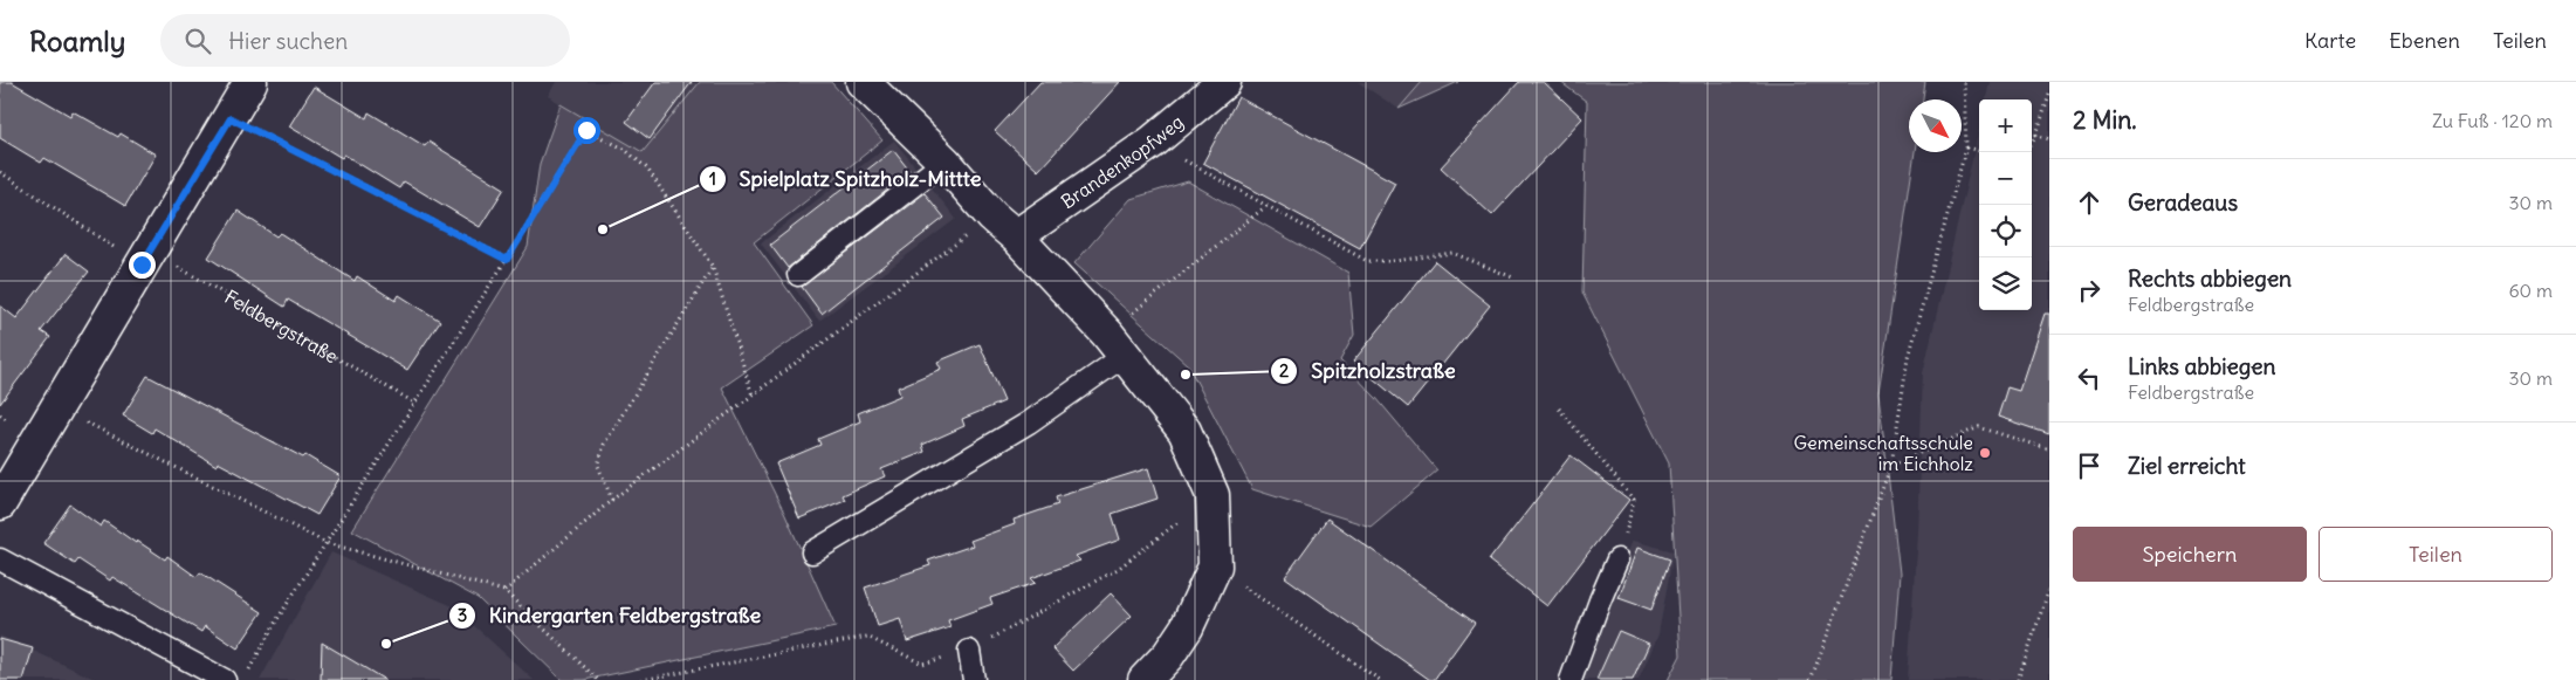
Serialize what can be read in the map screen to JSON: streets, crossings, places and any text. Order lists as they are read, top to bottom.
{
  "streets": {
    "street": ["Brandenkopfweg"],
    "path": ["Feldbergstraße"]
  },
  "places": [
    "Spielplatz Spitzholz-Mittte",
    "Spitzholzstraße",
    "Gemeinschaftsschule im Eichholz",
    "Kindergarten Feldbergstraße"
  ],
  "north": "bottom right",
  "page": {
    "header": "Roamly",
    "search": "Hier suchen",
    "nav": ["Karte", "Ebenen", "Teilen"],
    "heading": ["2 Min.", "Zu Fuß · 120 m"],
    "map_buttons": ["+", "−"],
    "list": [
      ["Geradeaus", "30 m"],
      ["Rechts abbiegen", "Feldbergstraße", "60 m"],
      ["Links abbiegen", "Feldbergstraße", "30 m"],
      "Ziel erreicht"
    ],
    "buttons": ["Speichern", "Teilen"]
  }
}
